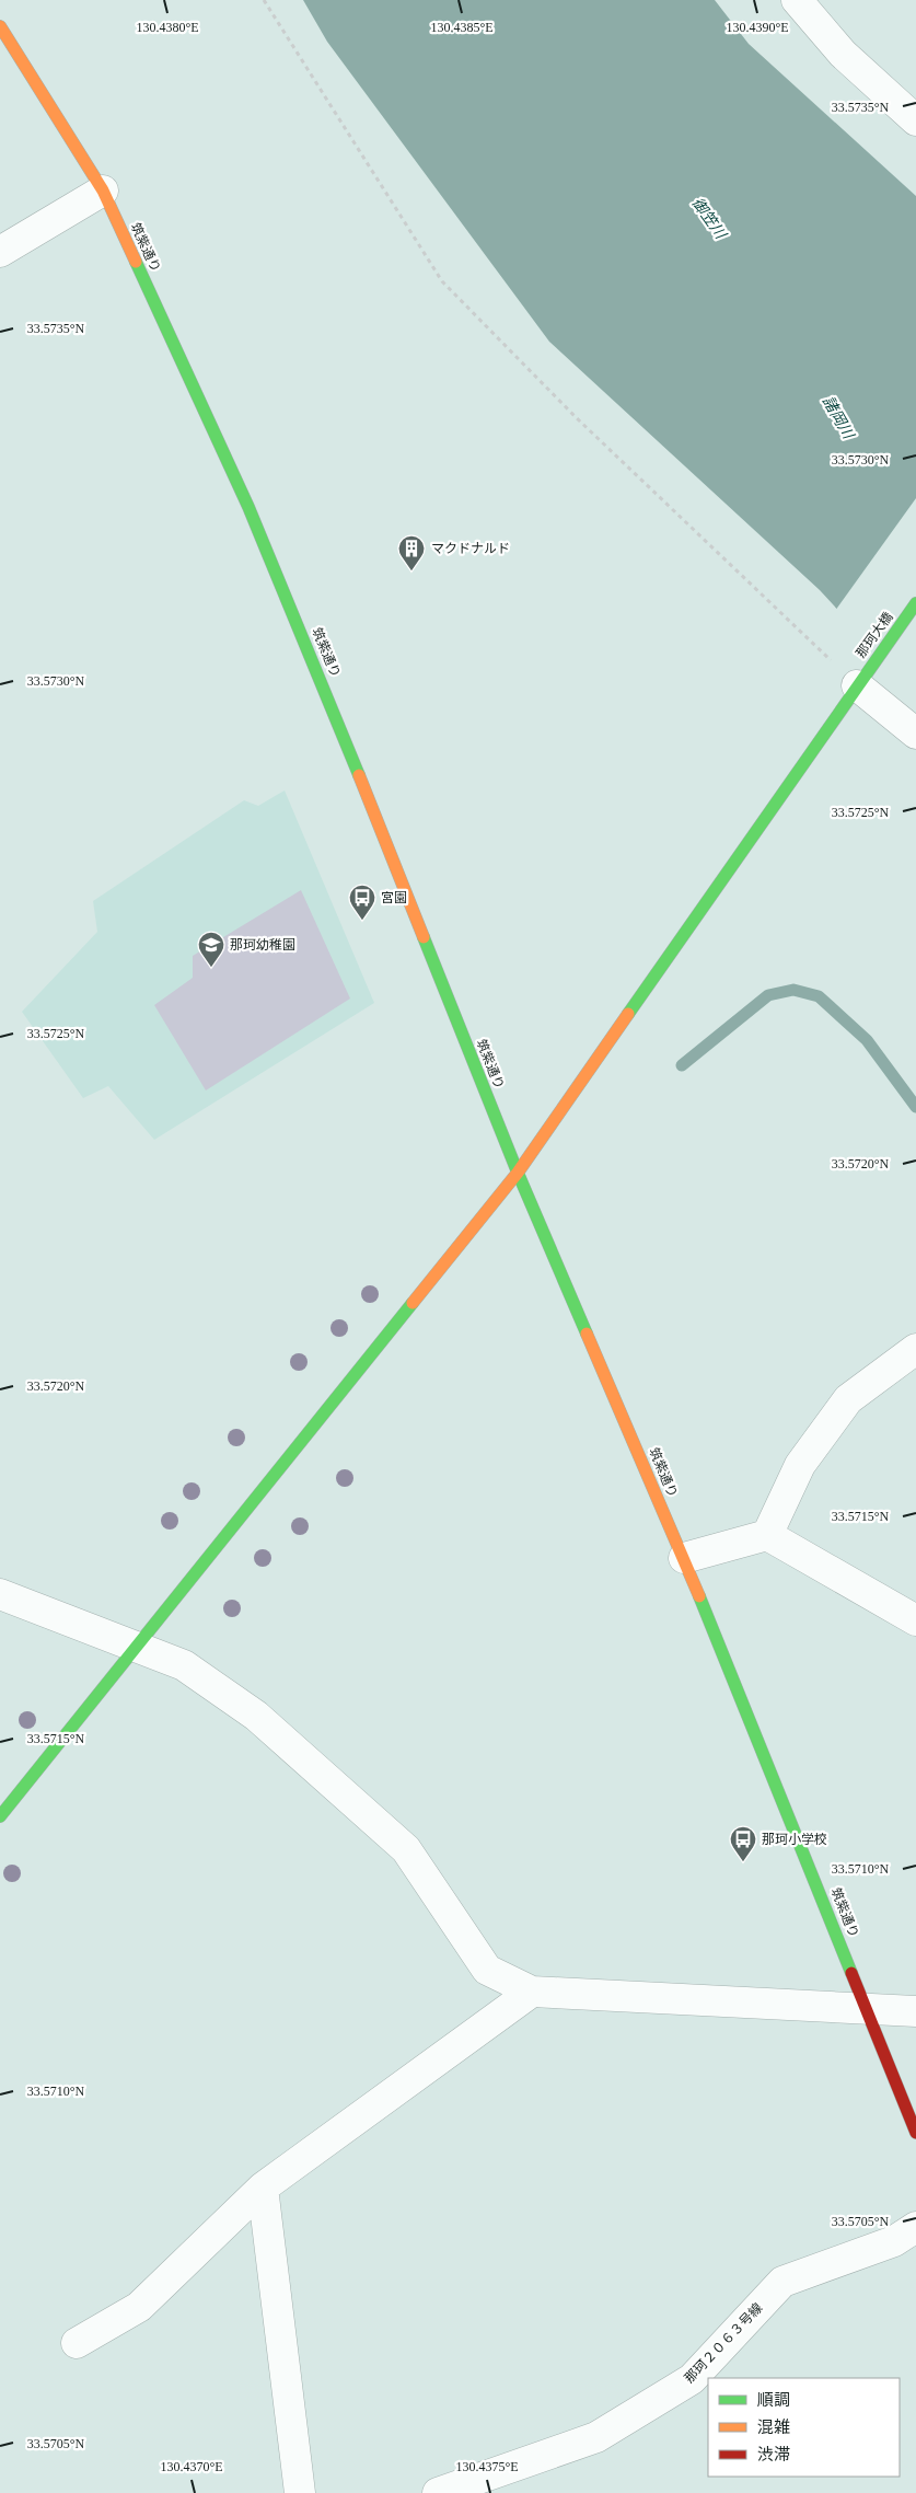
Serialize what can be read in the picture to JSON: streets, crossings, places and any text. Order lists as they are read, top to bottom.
{
  "streets": {
    "street": ["筑紫通り", "那珂大橋", "那珂２０６３号線"]
  },
  "crossings": [
    ["筑紫通り", "那珂大橋"]
  ],
  "water": ["御笠川", "諸岡川"],
  "places": {
    "building": ["マクドナルド"],
    "bus stop": ["宮園", "那珂小学校"],
    "school or university": ["那珂幼稚園"]
  },
  "legend": ["順調", "混雑", "渋滞"],
  "coordinates": [
    "130.4385°E",
    "130.4390°E",
    "130.4380°E",
    "33.5735°N",
    "33.5730°N",
    "33.5725°N",
    "33.5720°N",
    "33.5715°N",
    "33.5710°N",
    "33.5705°N",
    "130.4370°E",
    "130.4375°E"
  ]
}
